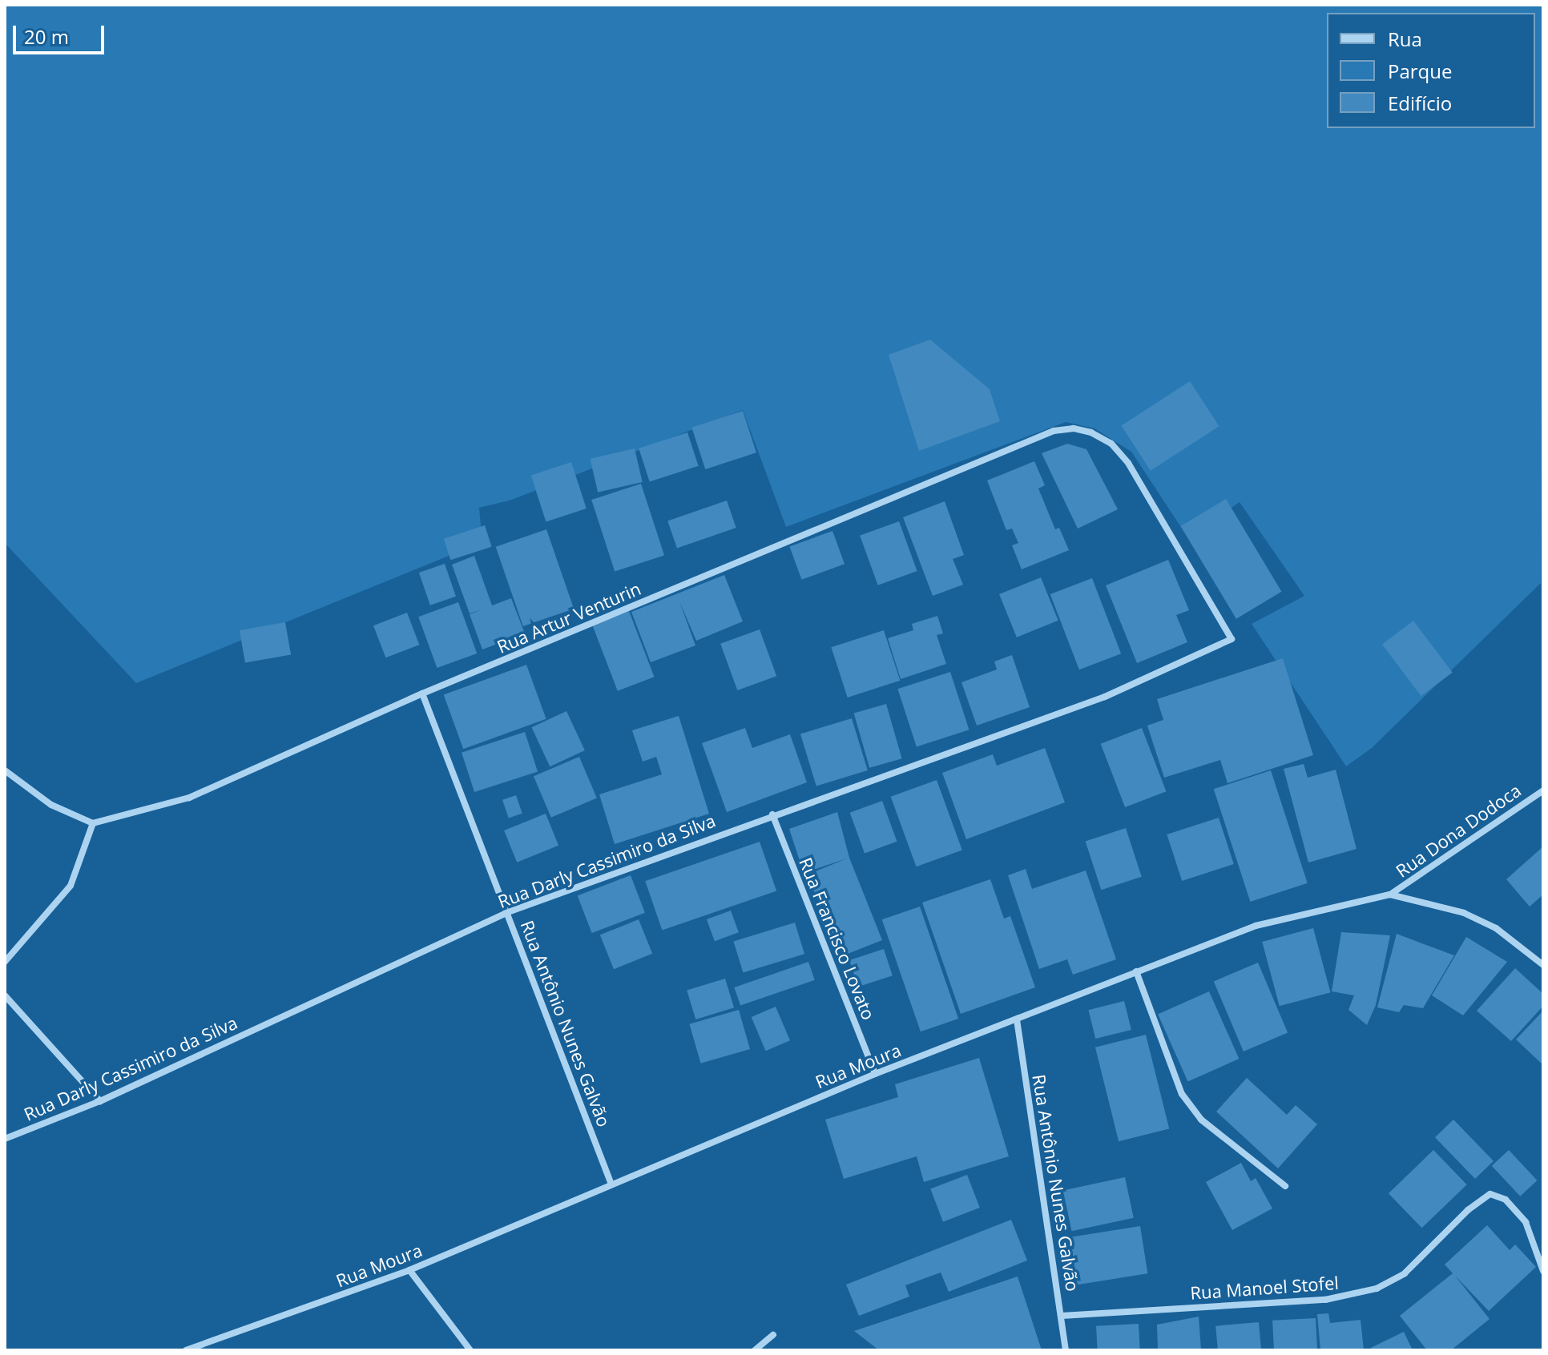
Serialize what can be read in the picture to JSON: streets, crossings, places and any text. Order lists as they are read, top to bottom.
{
  "streets": {
    "street": [
      "Rua Artur Venturin",
      "Rua Dona Dodoca",
      "Rua Darly Cassimiro da Silva",
      "Rua Francisco Lovato",
      "Rua Antônio Nunes Galvão",
      "Rua Moura",
      "Rua Manoel Stofel"
    ]
  },
  "crossings": [
    ["Rua Artur Venturin", "Rua Darly Cassimiro da Silva"],
    ["Rua Artur Venturin", "Rua Antônio Nunes Galvão"],
    ["Rua Dona Dodoca", "Rua Moura"],
    ["Rua Darly Cassimiro da Silva", "Rua Francisco Lovato"],
    ["Rua Darly Cassimiro da Silva", "Rua Antônio Nunes Galvão"],
    ["Rua Francisco Lovato", "Rua Moura"],
    ["Rua Antônio Nunes Galvão", "Rua Moura"],
    ["Rua Antônio Nunes Galvão", "Rua Manoel Stofel"]
  ],
  "legend": ["Rua", "Parque", "Edifício"],
  "scale_bar": "20 m"
}
